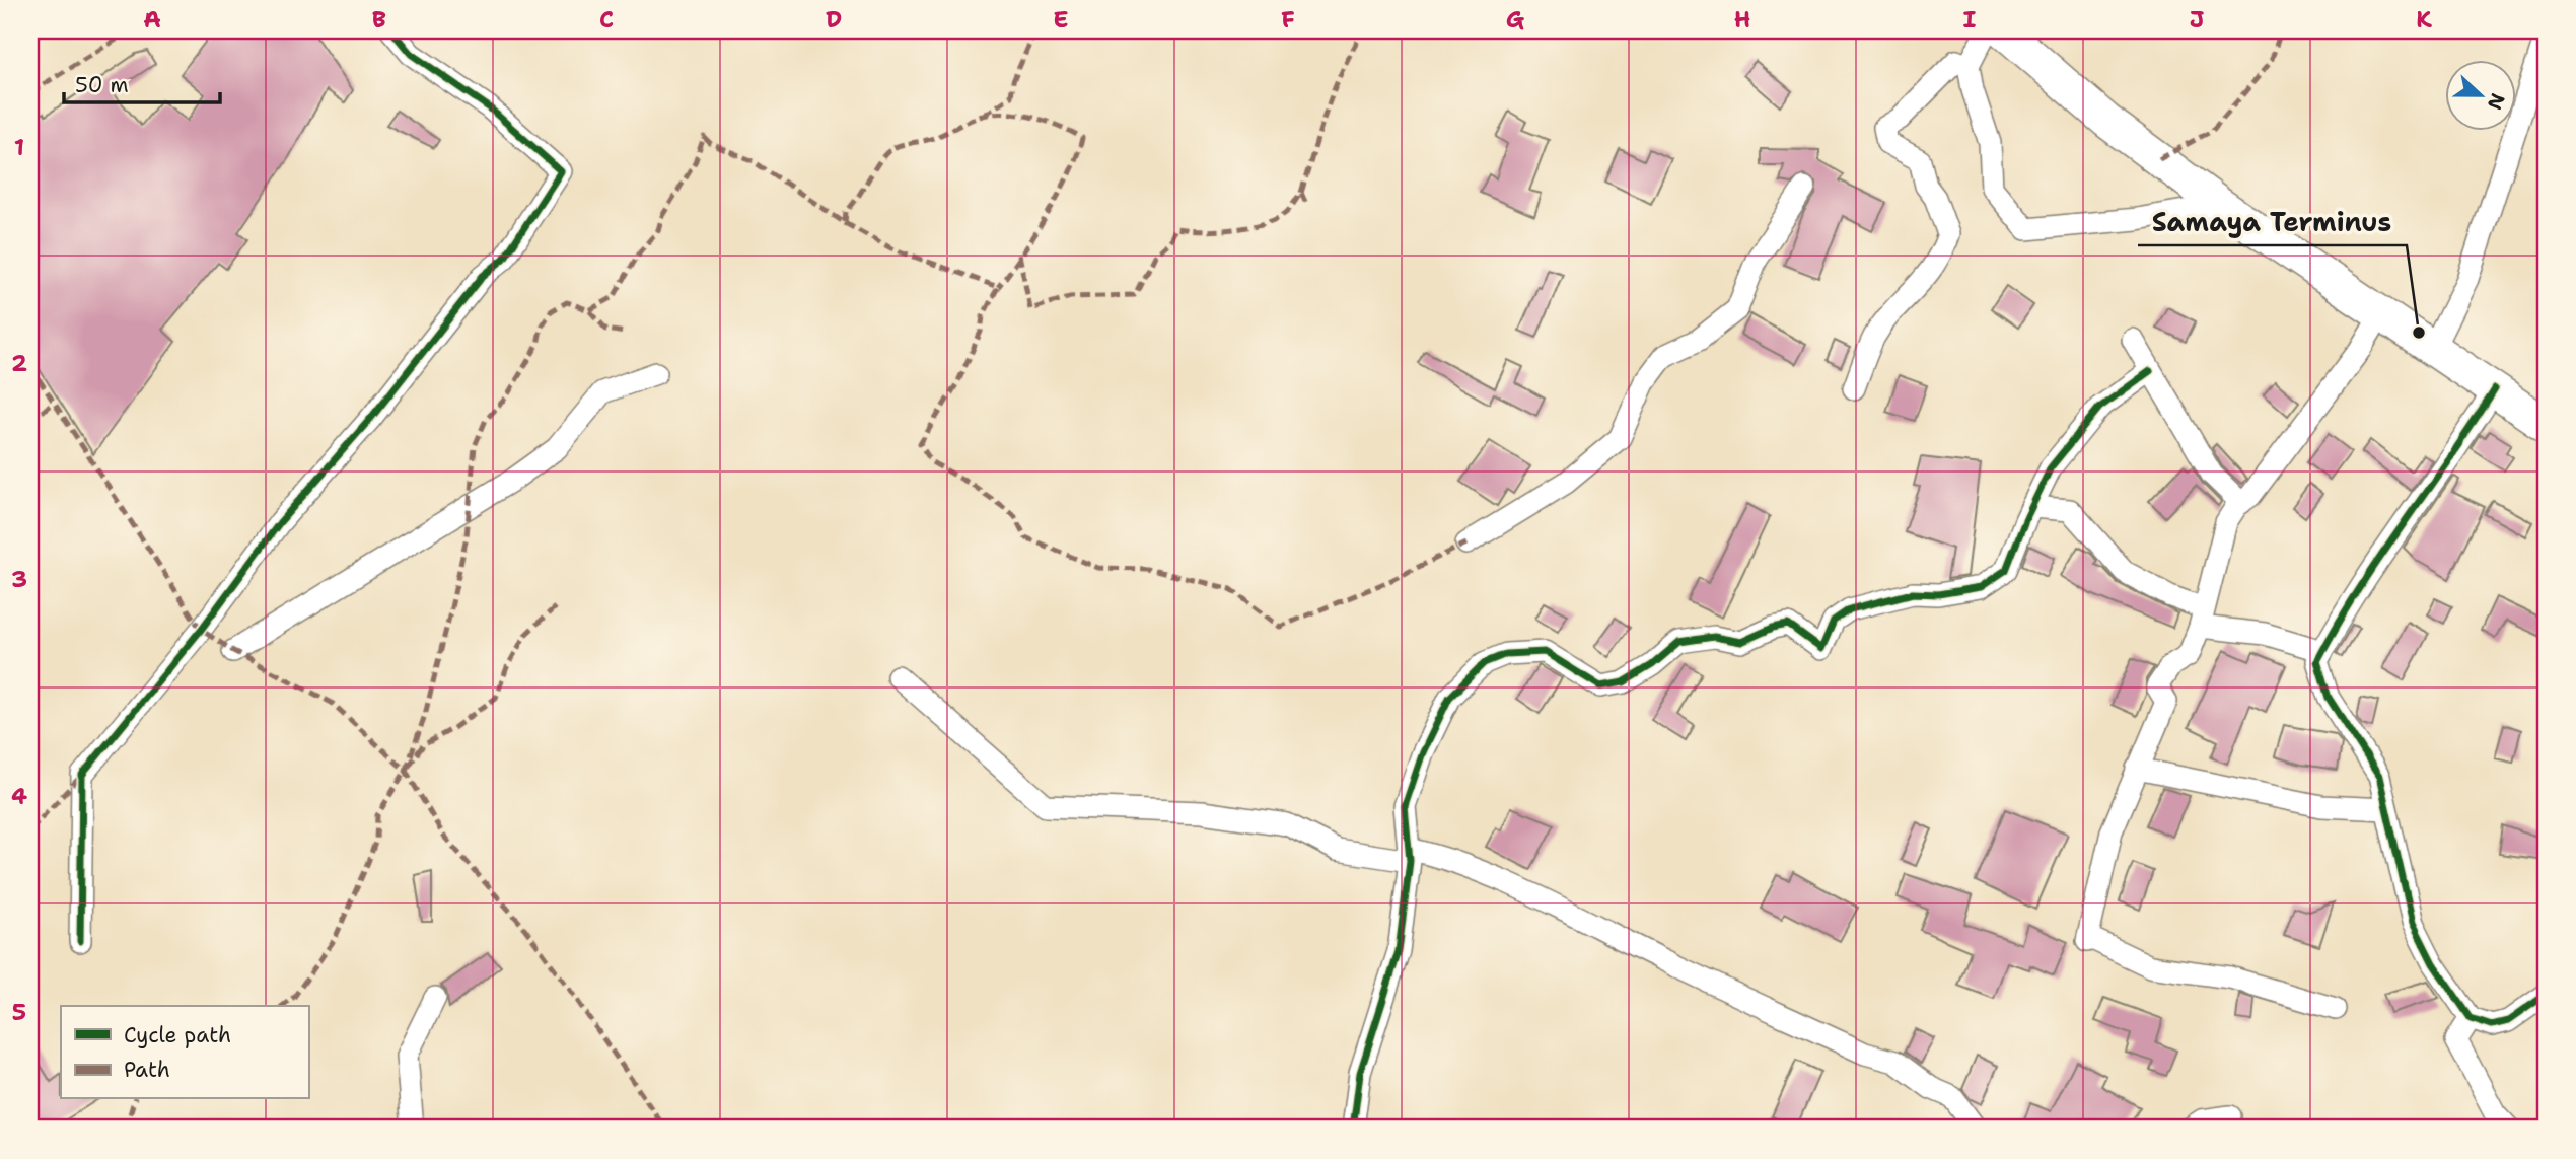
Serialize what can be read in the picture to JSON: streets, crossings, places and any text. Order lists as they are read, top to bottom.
{
  "places": ["Samaya Terminus"],
  "legend": ["Cycle path", "Path"],
  "scale_bar": "50 m",
  "north": "right",
  "grid": {
    "columns": [
      "A",
      "B",
      "C",
      "D",
      "E",
      "F",
      "G",
      "H",
      "I",
      "J",
      "K"
    ],
    "rows": [
      "1",
      "2",
      "3",
      "4",
      "5"
    ]
  }
}
